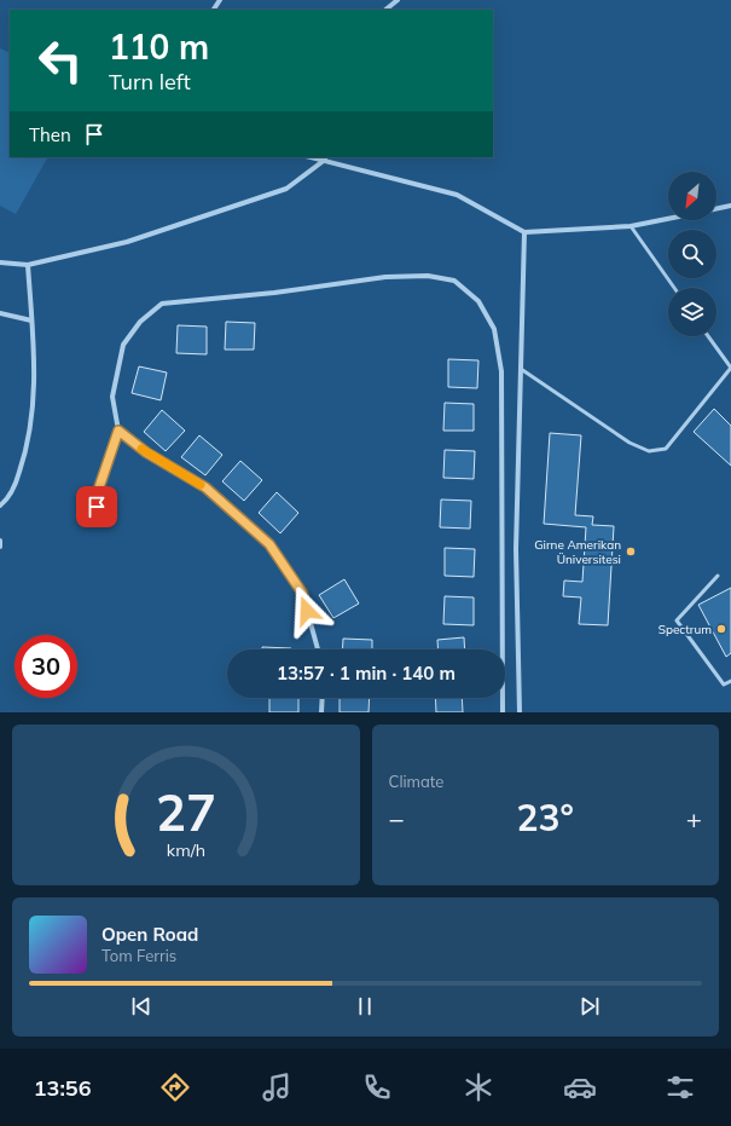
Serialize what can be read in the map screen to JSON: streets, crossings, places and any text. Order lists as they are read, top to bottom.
{
  "places": ["Girne Amerikan Üniversitesi", "Spectrum"],
  "north": "bottom left",
  "page": {
    "turn": ["110 m", "Turn left"],
    "then": "Then",
    "limit": "30",
    "trip": "13:57 · 1 min · 140 m",
    "tile": "Climate",
    "heat": ["−", "23°", "+"],
    "song": ["Open Road", "Tom Ferris"],
    "tabs": "13:56",
    "gauge": ["27", "km/h"]
  }
}
